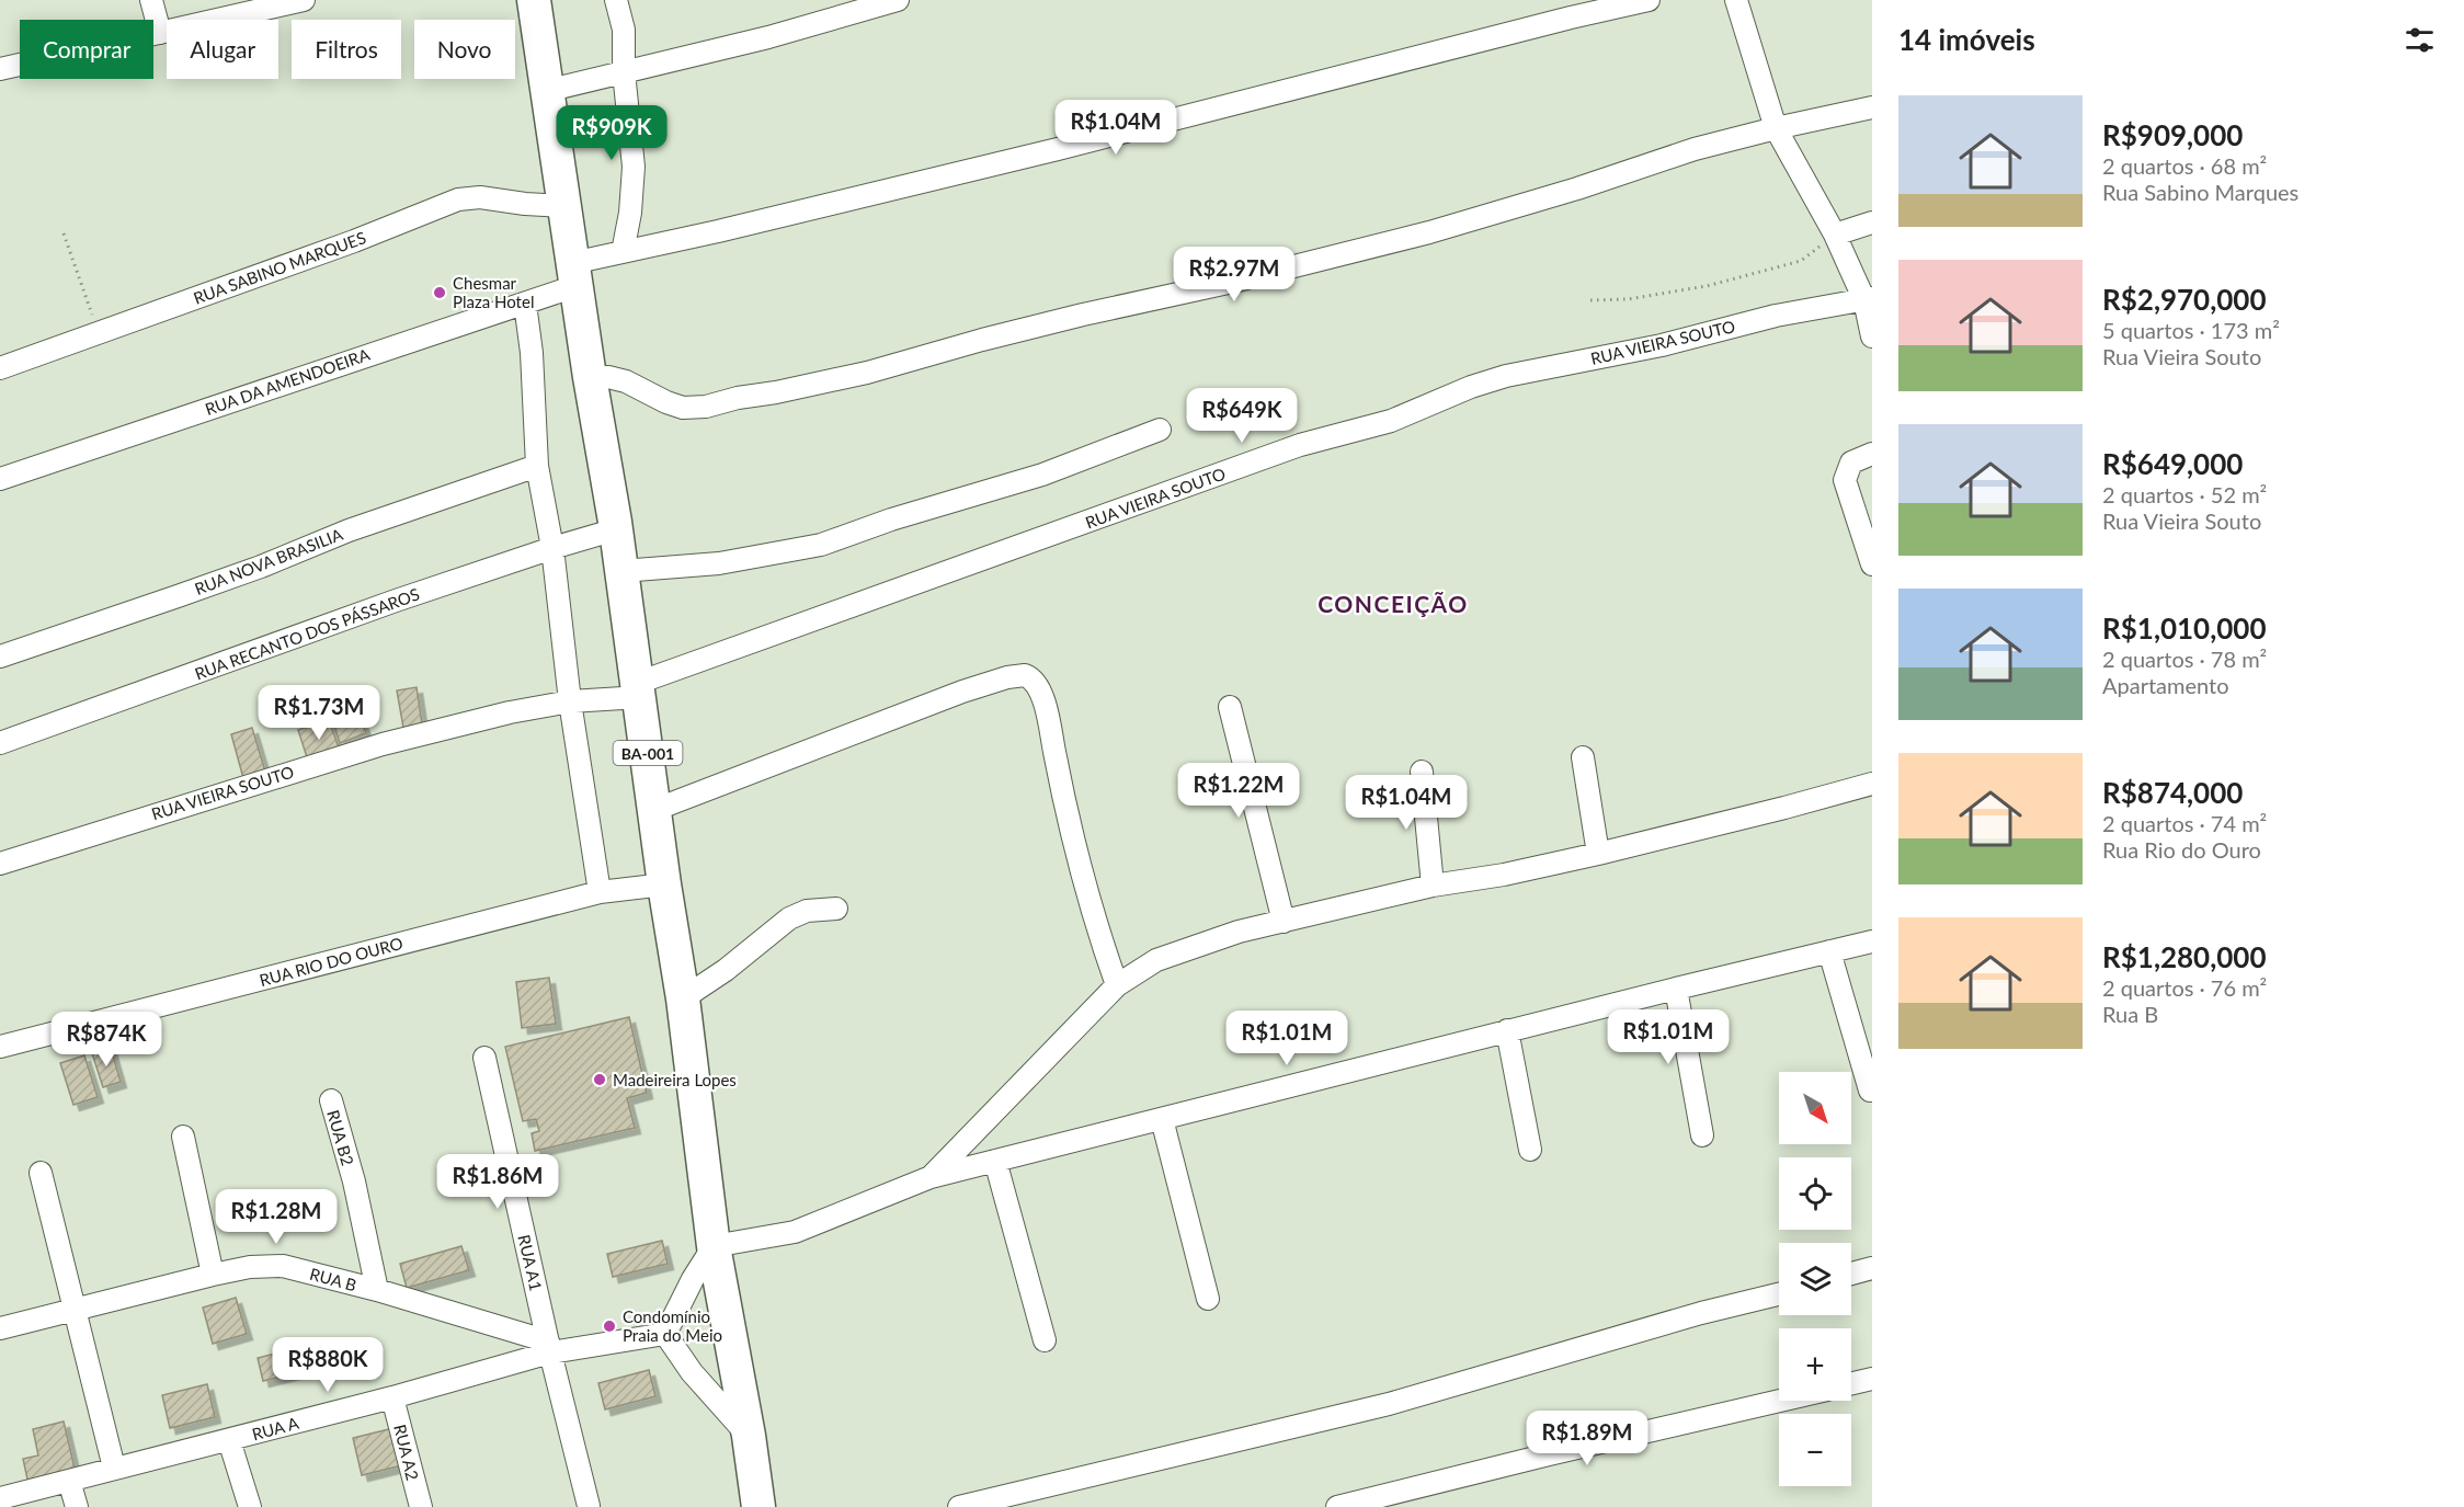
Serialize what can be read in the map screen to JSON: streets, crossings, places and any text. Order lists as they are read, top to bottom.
{
  "streets": {
    "main road": ["BA-001"],
    "street": [
      "RUA SABINO MARQUES",
      "RUA VIEIRA SOUTO",
      "RUA DA AMENDOEIRA",
      "RUA NOVA BRASILIA",
      "RUA RECANTO DOS PÁSSAROS",
      "RUA RIO DO OURO",
      "RUA B2",
      "RUA A1",
      "RUA B",
      "RUA A",
      "RUA A2"
    ]
  },
  "crossings": [
    ["RUA SABINO MARQUES", "BA-001"],
    ["RUA VIEIRA SOUTO", "BA-001"],
    ["RUA DA AMENDOEIRA", "BA-001"],
    ["RUA RECANTO DOS PÁSSAROS", "BA-001"],
    ["BA-001", "RUA RIO DO OURO"],
    ["RUA B2", "RUA B"],
    ["RUA A1", "RUA B"],
    ["RUA A1", "RUA A"],
    ["RUA B", "RUA A"],
    ["RUA A", "RUA A2"]
  ],
  "districts": ["CONCEIÇÃO"],
  "places": ["Chesmar Plaza Hotel", "Madeireira Lopes", "Condomínio Praia do Meio"],
  "north": "bottom right",
  "page": {
    "heading": "14 imóveis",
    "chip": [
      "Comprar",
      "Alugar",
      "Filtros",
      "Novo"
    ],
    "list": [
      {
        "name": "R$909,000",
        "note": "2 quartos · 68 m² · Rua Sabino Marques"
      },
      {
        "name": "R$2,970,000",
        "note": "5 quartos · 173 m² · Rua Vieira Souto"
      },
      {
        "name": "R$649,000",
        "note": "2 quartos · 52 m² · Rua Vieira Souto"
      },
      {
        "name": "R$1,010,000",
        "note": "2 quartos · 78 m² · Apartamento"
      },
      {
        "name": "R$874,000",
        "note": "2 quartos · 74 m² · Rua Rio do Ouro"
      },
      {
        "name": "R$1,280,000",
        "note": "2 quartos · 76 m² · Rua B"
      }
    ],
    "price": [
      "R$1.04M",
      "R$909K",
      "R$2.97M",
      "R$649K",
      "R$1.73M",
      "R$1.22M",
      "R$1.04M",
      "R$1.01M",
      "R$1.01M",
      "R$874K",
      "R$1.86M",
      "R$1.28M",
      "R$880K",
      "R$1.89M"
    ],
    "map_buttons": ["+", "−"]
  }
}
